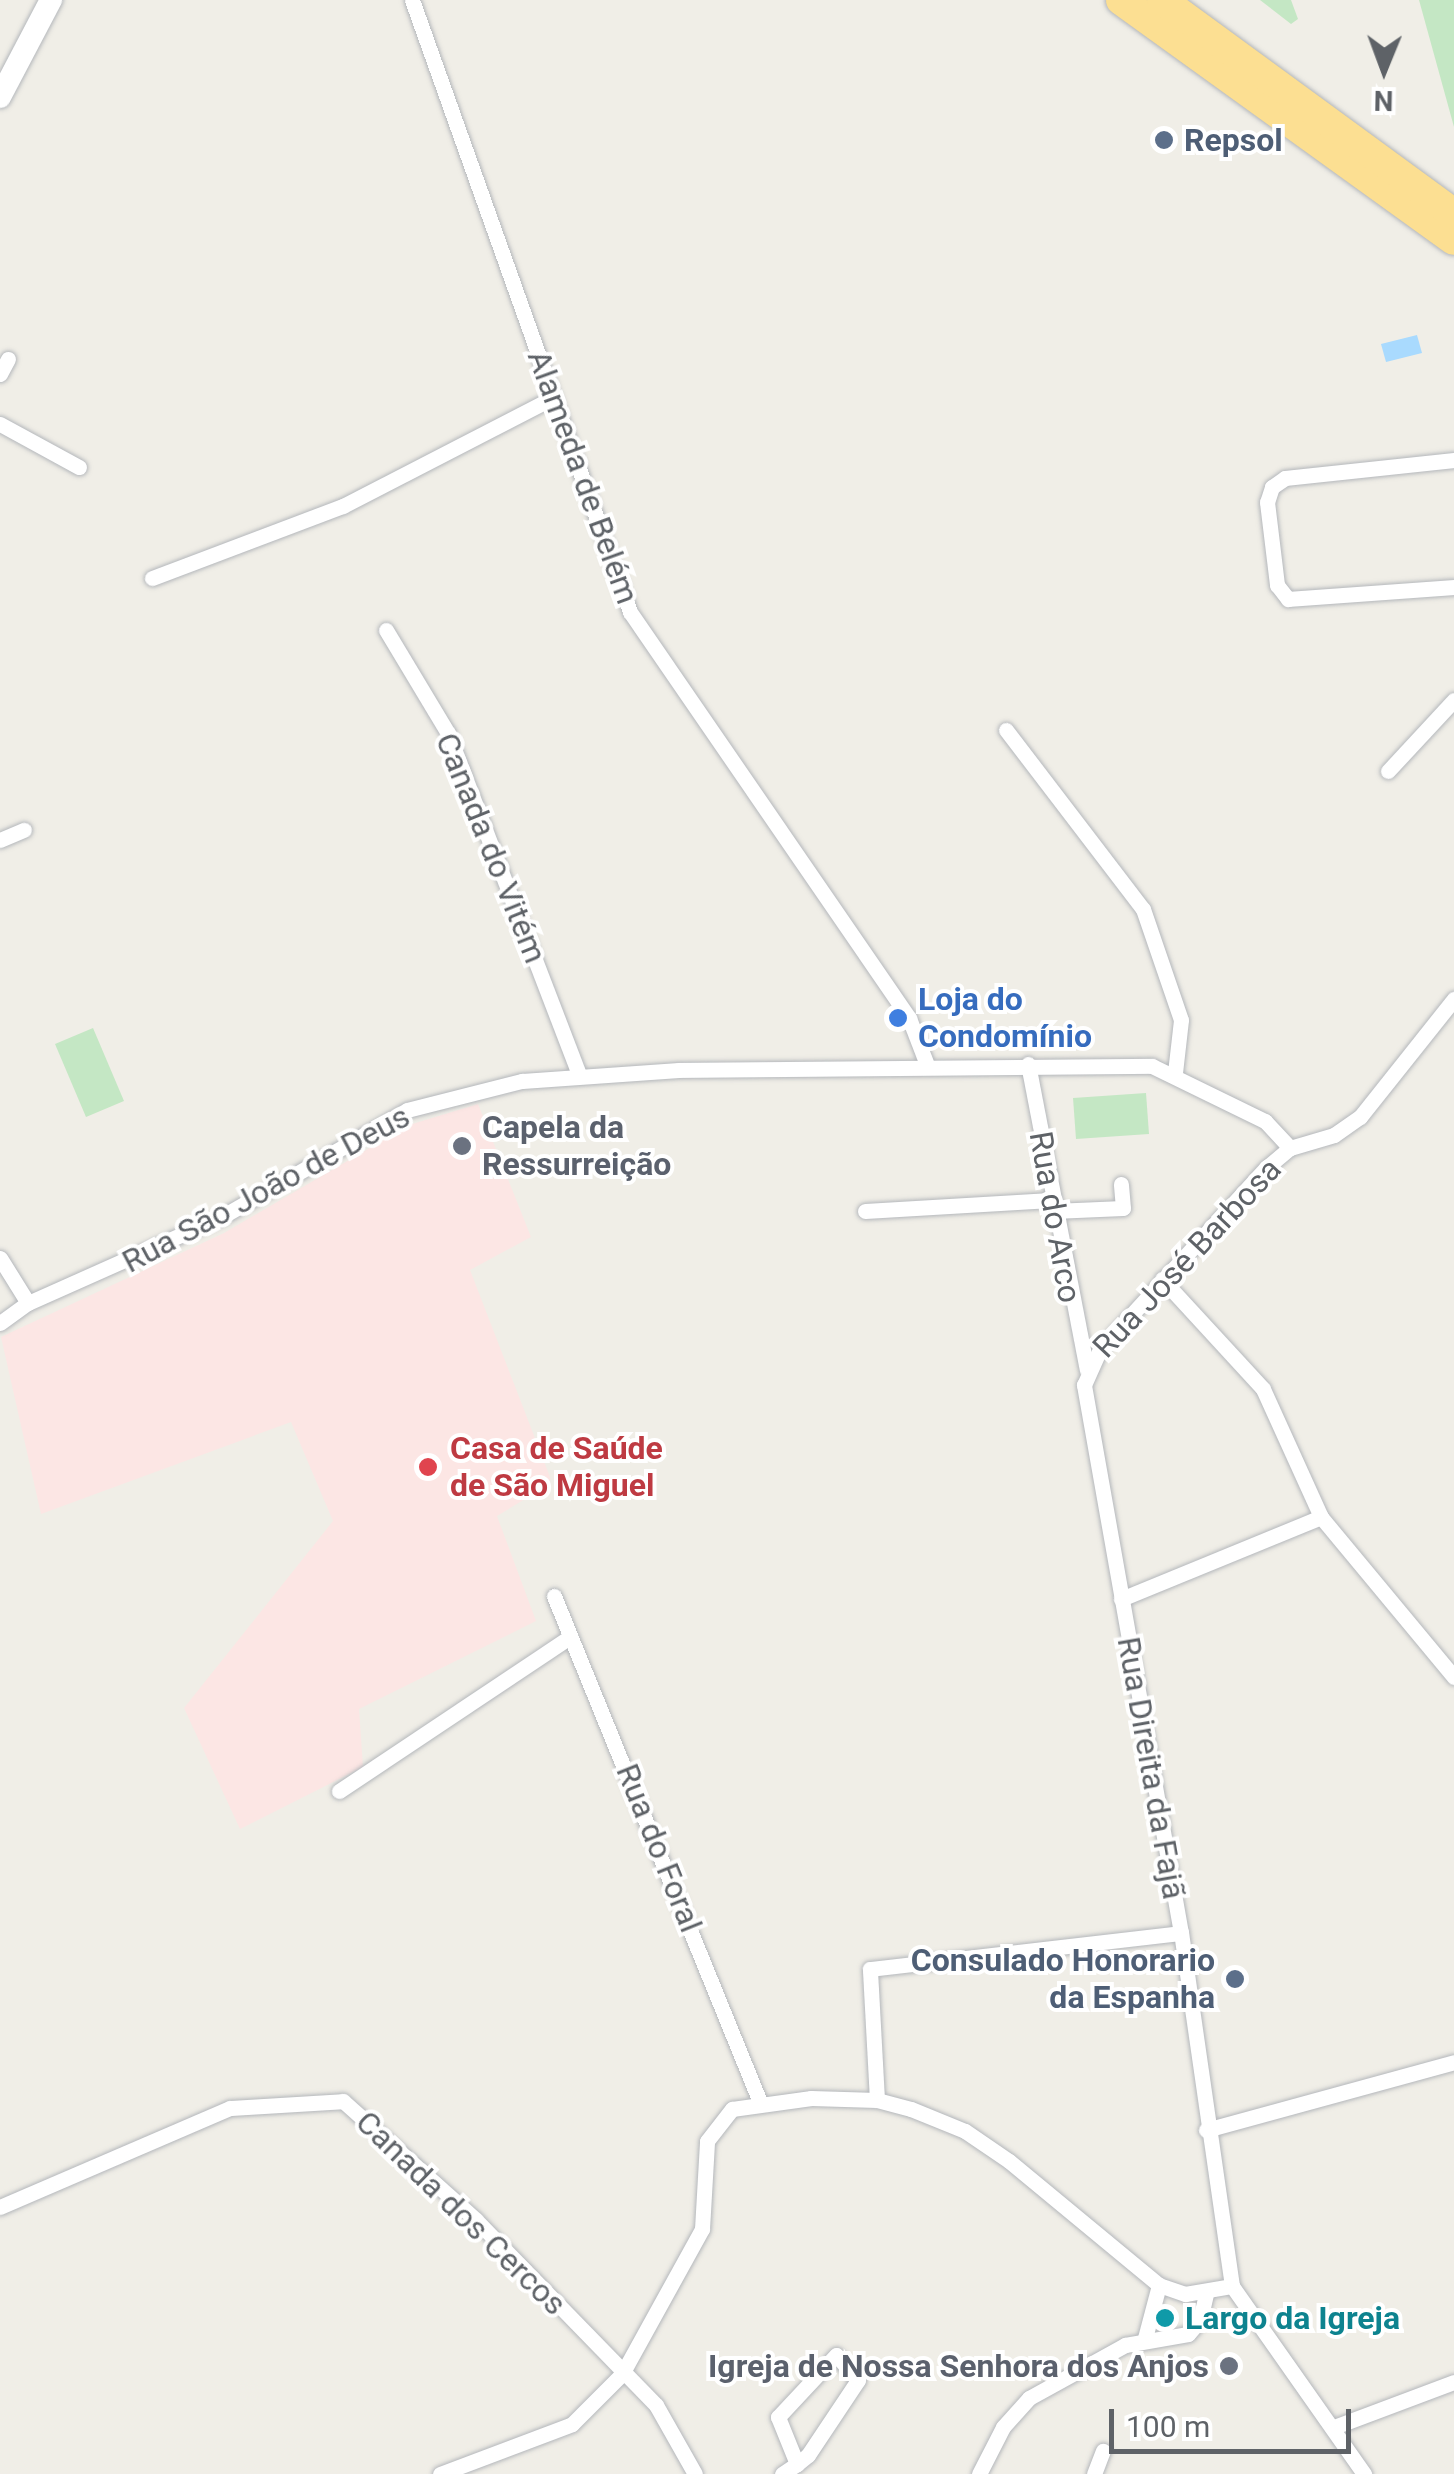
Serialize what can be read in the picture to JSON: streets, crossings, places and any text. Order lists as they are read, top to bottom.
{
  "streets": {
    "street": [
      "Alameda de Belém",
      "Canada do Vitém",
      "Rua São João de Deus",
      "Rua do Arco",
      "Rua José Barbosa",
      "Rua Direita da Fajã",
      "Rua do Foral",
      "Canada dos Cercos"
    ]
  },
  "crossings": [
    ["Alameda de Belém", "Rua São João de Deus"],
    ["Canada do Vitém", "Rua São João de Deus"],
    ["Rua São João de Deus", "Rua do Arco"],
    ["Rua São João de Deus", "Rua José Barbosa"],
    ["Rua do Arco", "Rua José Barbosa"],
    ["Rua do Arco", "Rua Direita da Fajã"],
    ["Rua José Barbosa", "Rua Direita da Fajã"]
  ],
  "places": [
    "Repsol",
    "Loja do Condomínio",
    "Capela da Ressurreição",
    "Casa de Saúde de São Miguel",
    "Consulado Honorario da Espanha",
    "Largo da Igreja",
    "Igreja de Nossa Senhora dos Anjos"
  ],
  "scale_bar": "100 m",
  "north": "bottom"
}
